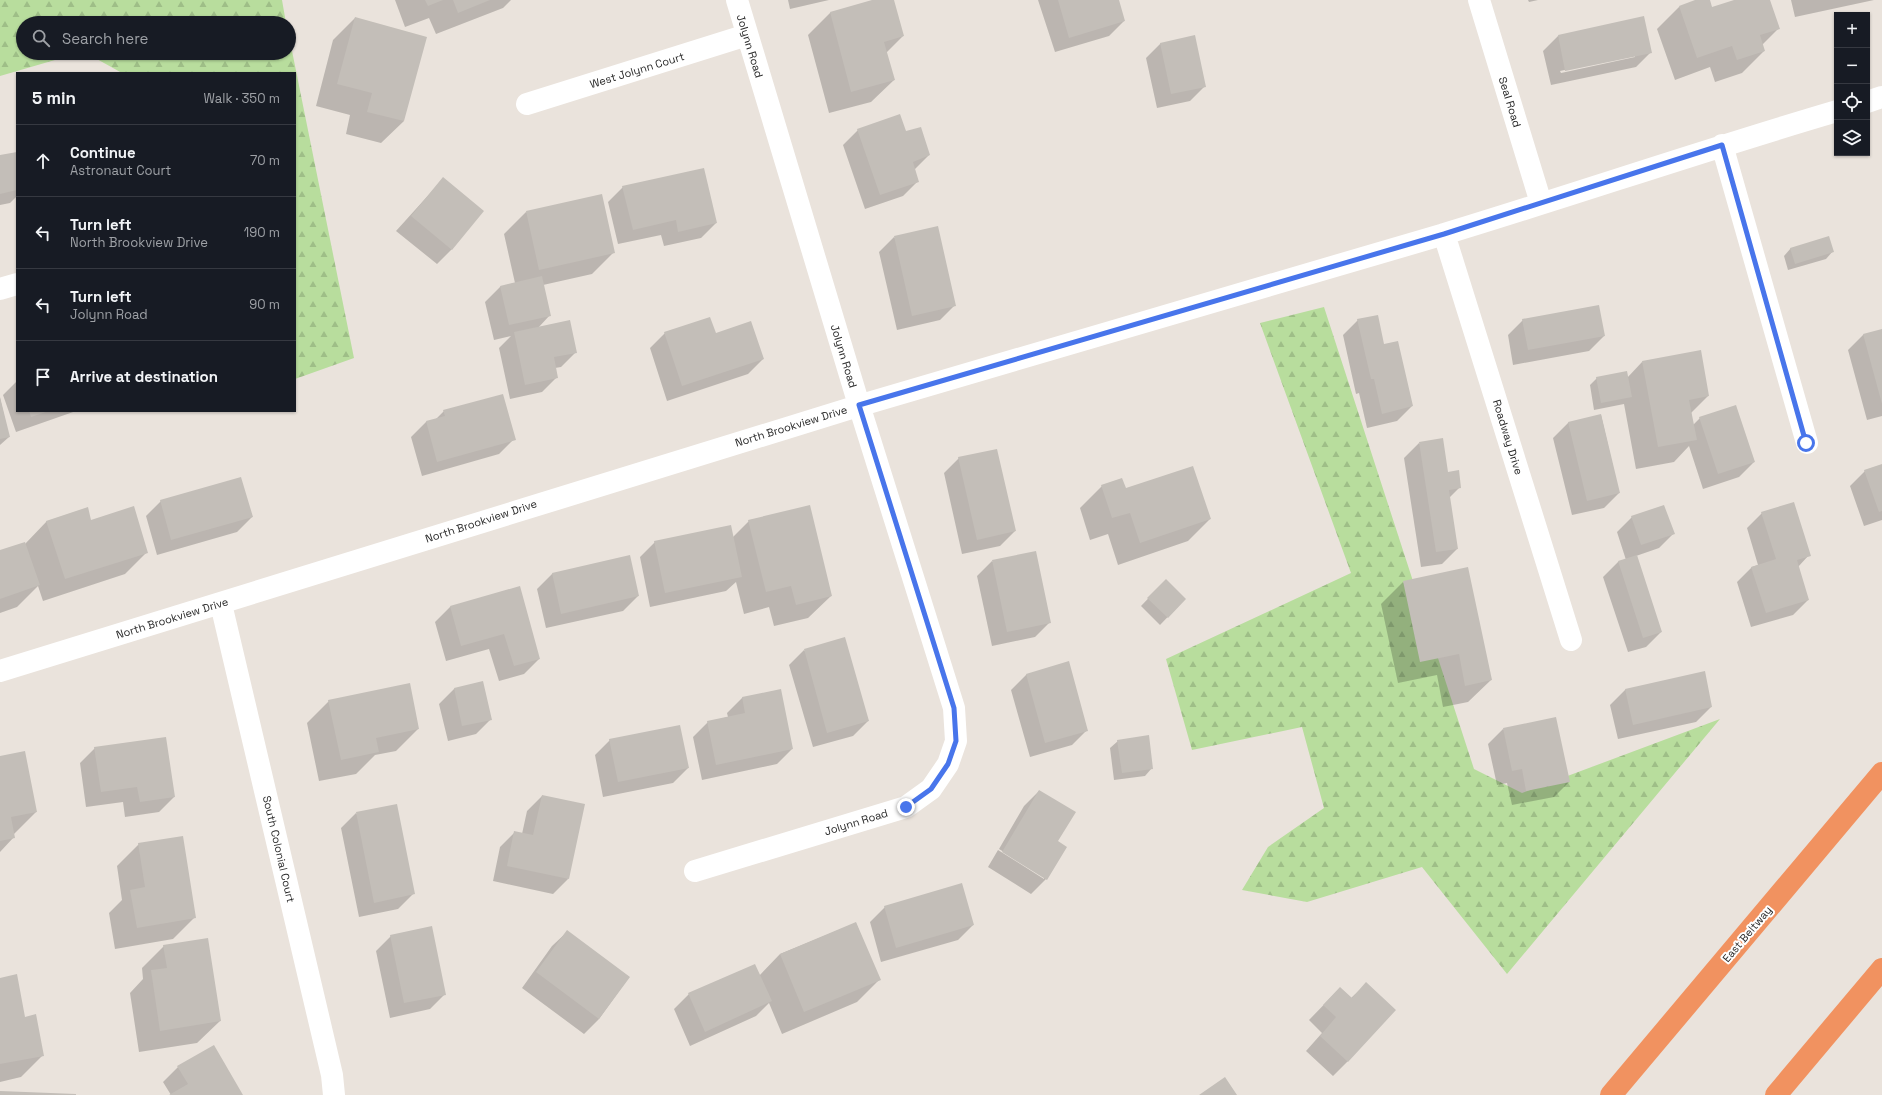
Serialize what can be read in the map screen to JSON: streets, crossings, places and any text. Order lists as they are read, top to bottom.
{
  "streets": {
    "highway": ["East Beltway"],
    "street": [
      "Jolynn Road",
      "West Jolynn Court",
      "Seal Road",
      "North Brookview Drive",
      "Roadway Drive",
      "South Colonial Court"
    ]
  },
  "crossings": [
    ["Jolynn Road", "West Jolynn Court"],
    ["Jolynn Road", "North Brookview Drive"],
    ["Seal Road", "North Brookview Drive"],
    ["North Brookview Drive", "Roadway Drive"],
    ["North Brookview Drive", "South Colonial Court"]
  ],
  "page": {
    "map_buttons": ["+", "−"],
    "search": "Search here",
    "heading": ["5 min", "Walk · 350 m"],
    "list": [
      ["Continue", "Astronaut Court", "70 m"],
      ["Turn left", "North Brookview Drive", "190 m"],
      ["Turn left", "Jolynn Road", "90 m"],
      "Arrive at destination"
    ]
  }
}
